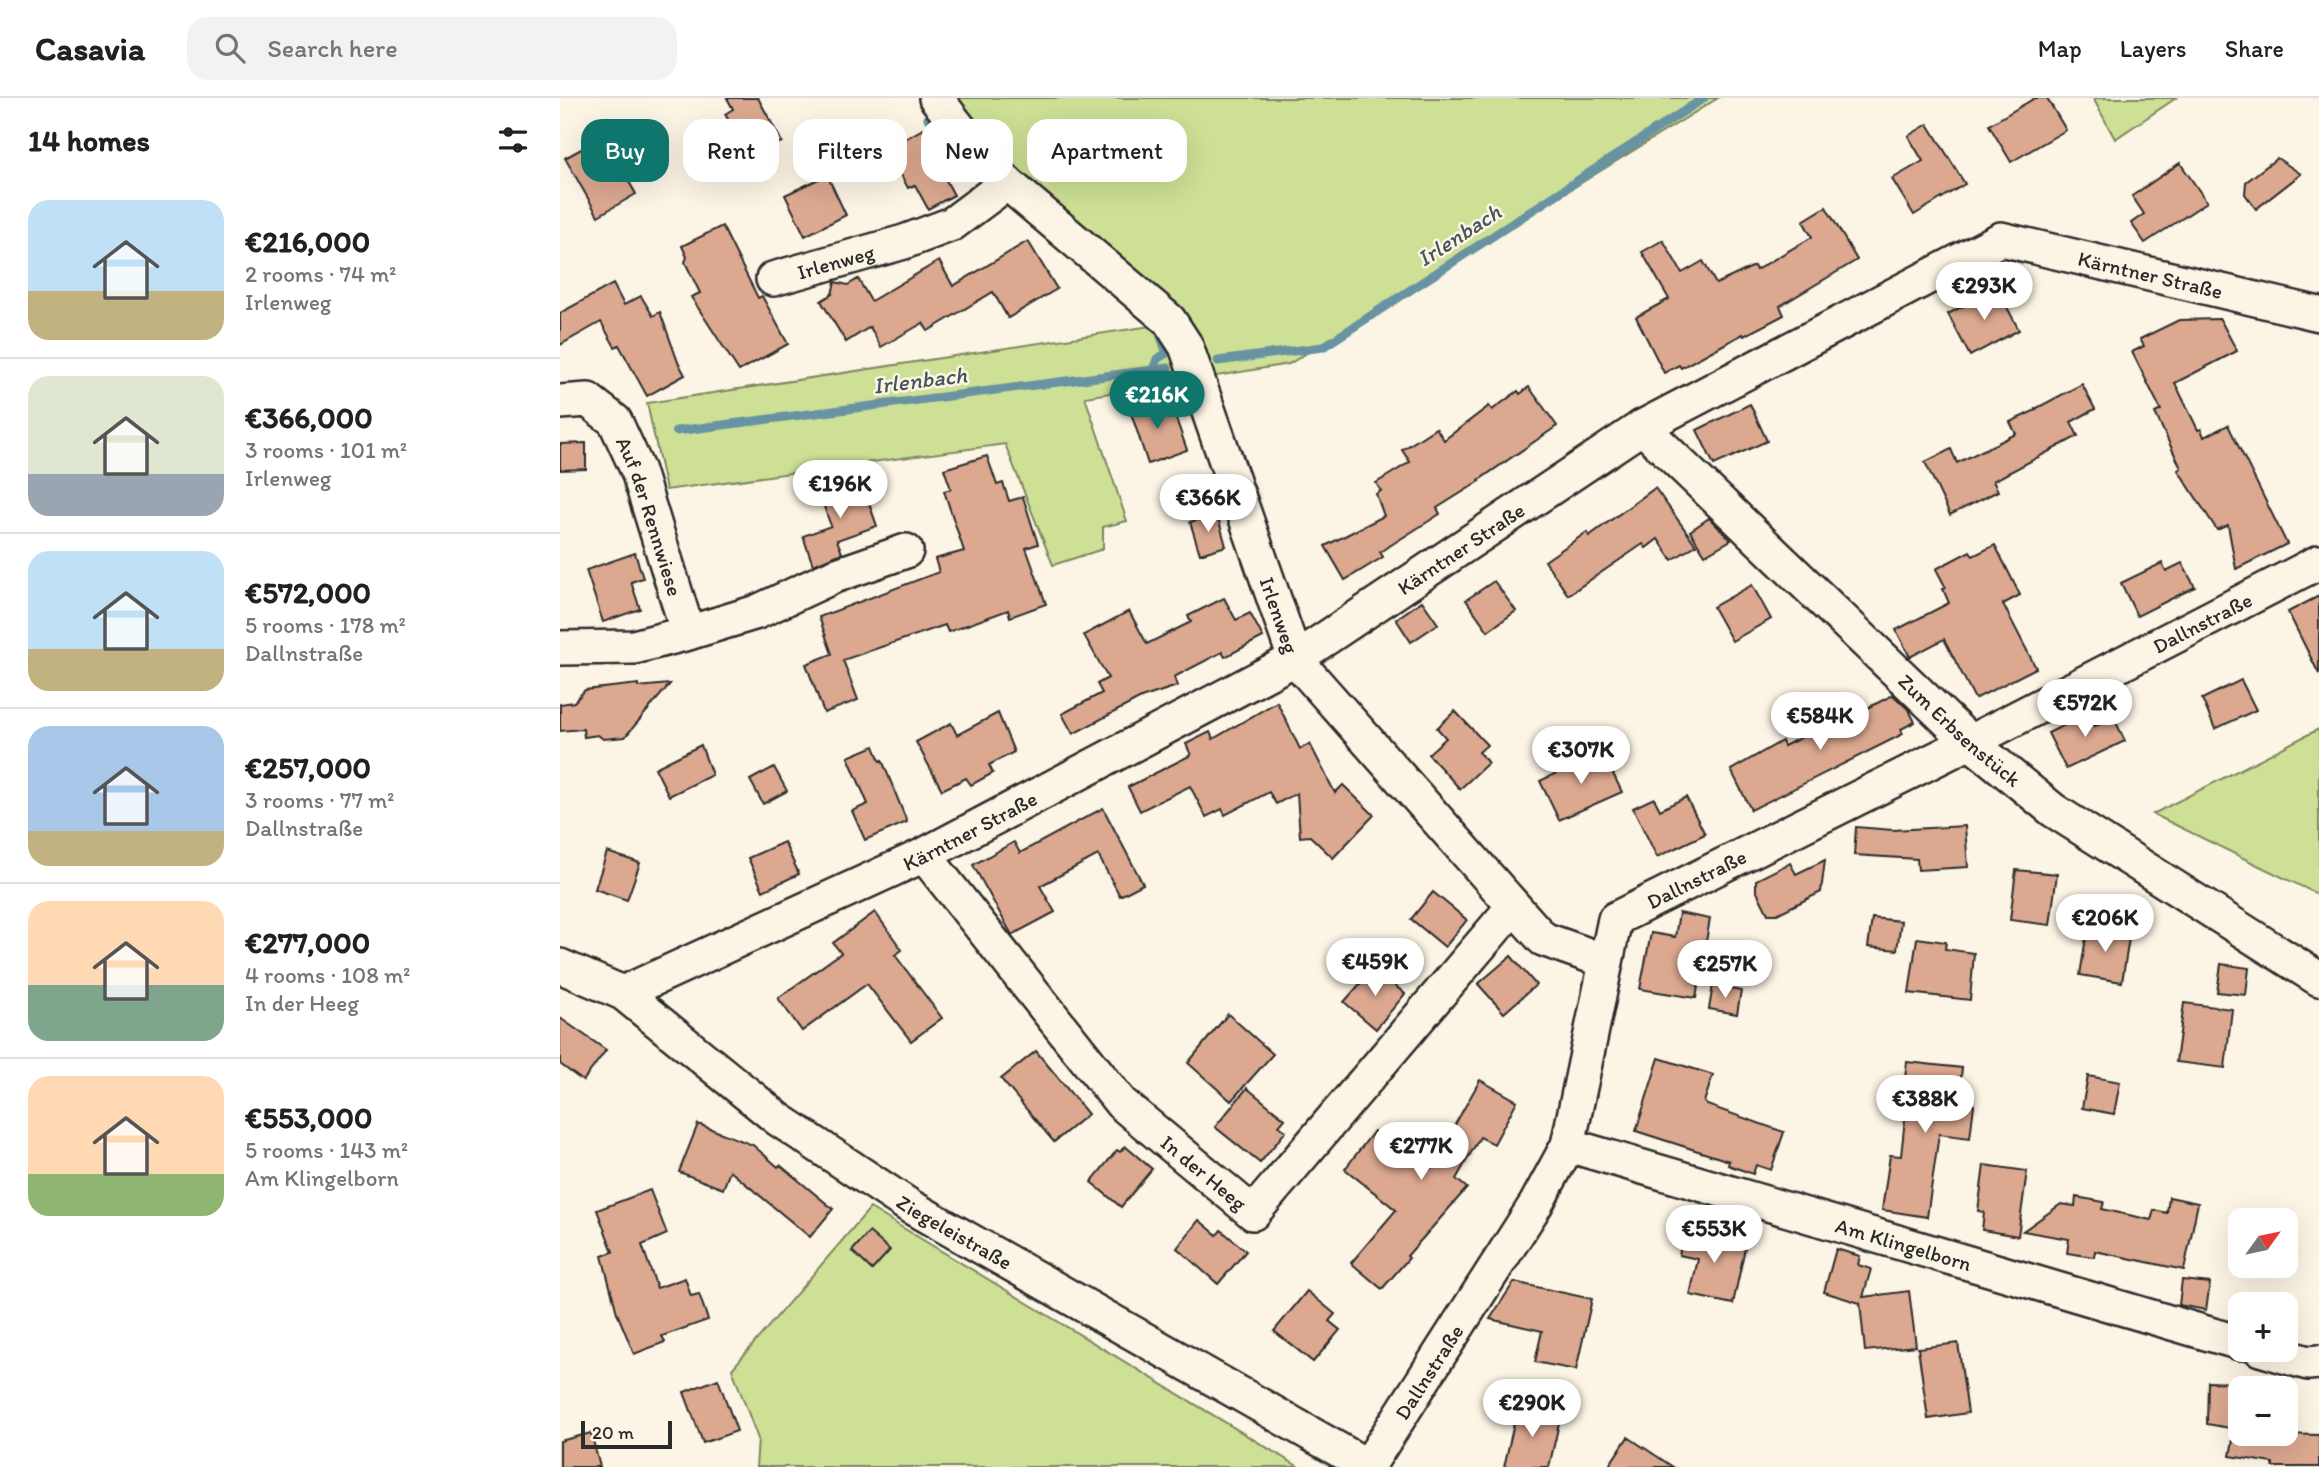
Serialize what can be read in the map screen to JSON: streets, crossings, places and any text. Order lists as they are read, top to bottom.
{
  "streets": {
    "street": [
      "Irlenweg",
      "Kärntner Straße",
      "Auf der Rennwiese",
      "Dallnstraße",
      "Zum Erbsenstück",
      "In der Heeg",
      "Ziegeleistraße",
      "Am Klingelborn"
    ]
  },
  "crossings": [
    ["Irlenweg", "Kärntner Straße"],
    ["Irlenweg", "Dallnstraße"],
    ["Irlenweg", "In der Heeg"],
    ["Kärntner Straße", "Zum Erbsenstück"],
    ["Kärntner Straße", "In der Heeg"],
    ["Kärntner Straße", "Ziegeleistraße"],
    ["Dallnstraße", "Zum Erbsenstück"],
    ["Dallnstraße", "Ziegeleistraße"],
    ["Dallnstraße", "Am Klingelborn"]
  ],
  "water": ["Irlenbach"],
  "scale_bar": "20 m",
  "north": "top right",
  "page": {
    "header": "Casavia",
    "search": "Search here",
    "nav": ["Map", "Layers", "Share"],
    "heading": "14 homes",
    "chip": [
      "Buy",
      "Rent",
      "Filters",
      "New",
      "Apartment"
    ],
    "list": [
      {
        "name": "€216,000",
        "note": "2 rooms · 74 m² · Irlenweg"
      },
      {
        "name": "€366,000",
        "note": "3 rooms · 101 m² · Irlenweg"
      },
      {
        "name": "€572,000",
        "note": "5 rooms · 178 m² · Dallnstraße"
      },
      {
        "name": "€257,000",
        "note": "3 rooms · 77 m² · Dallnstraße"
      },
      {
        "name": "€277,000",
        "note": "4 rooms · 108 m² · In der Heeg"
      },
      {
        "name": "€553,000",
        "note": "5 rooms · 143 m² · Am Klingelborn"
      }
    ],
    "price": [
      "€293K",
      "€216K",
      "€196K",
      "€366K",
      "€572K",
      "€584K",
      "€307K",
      "€206K",
      "€459K",
      "€257K",
      "€388K",
      "€277K",
      "€553K",
      "€290K"
    ],
    "map_buttons": ["+", "−"],
    "scale": "20 m"
  }
}
